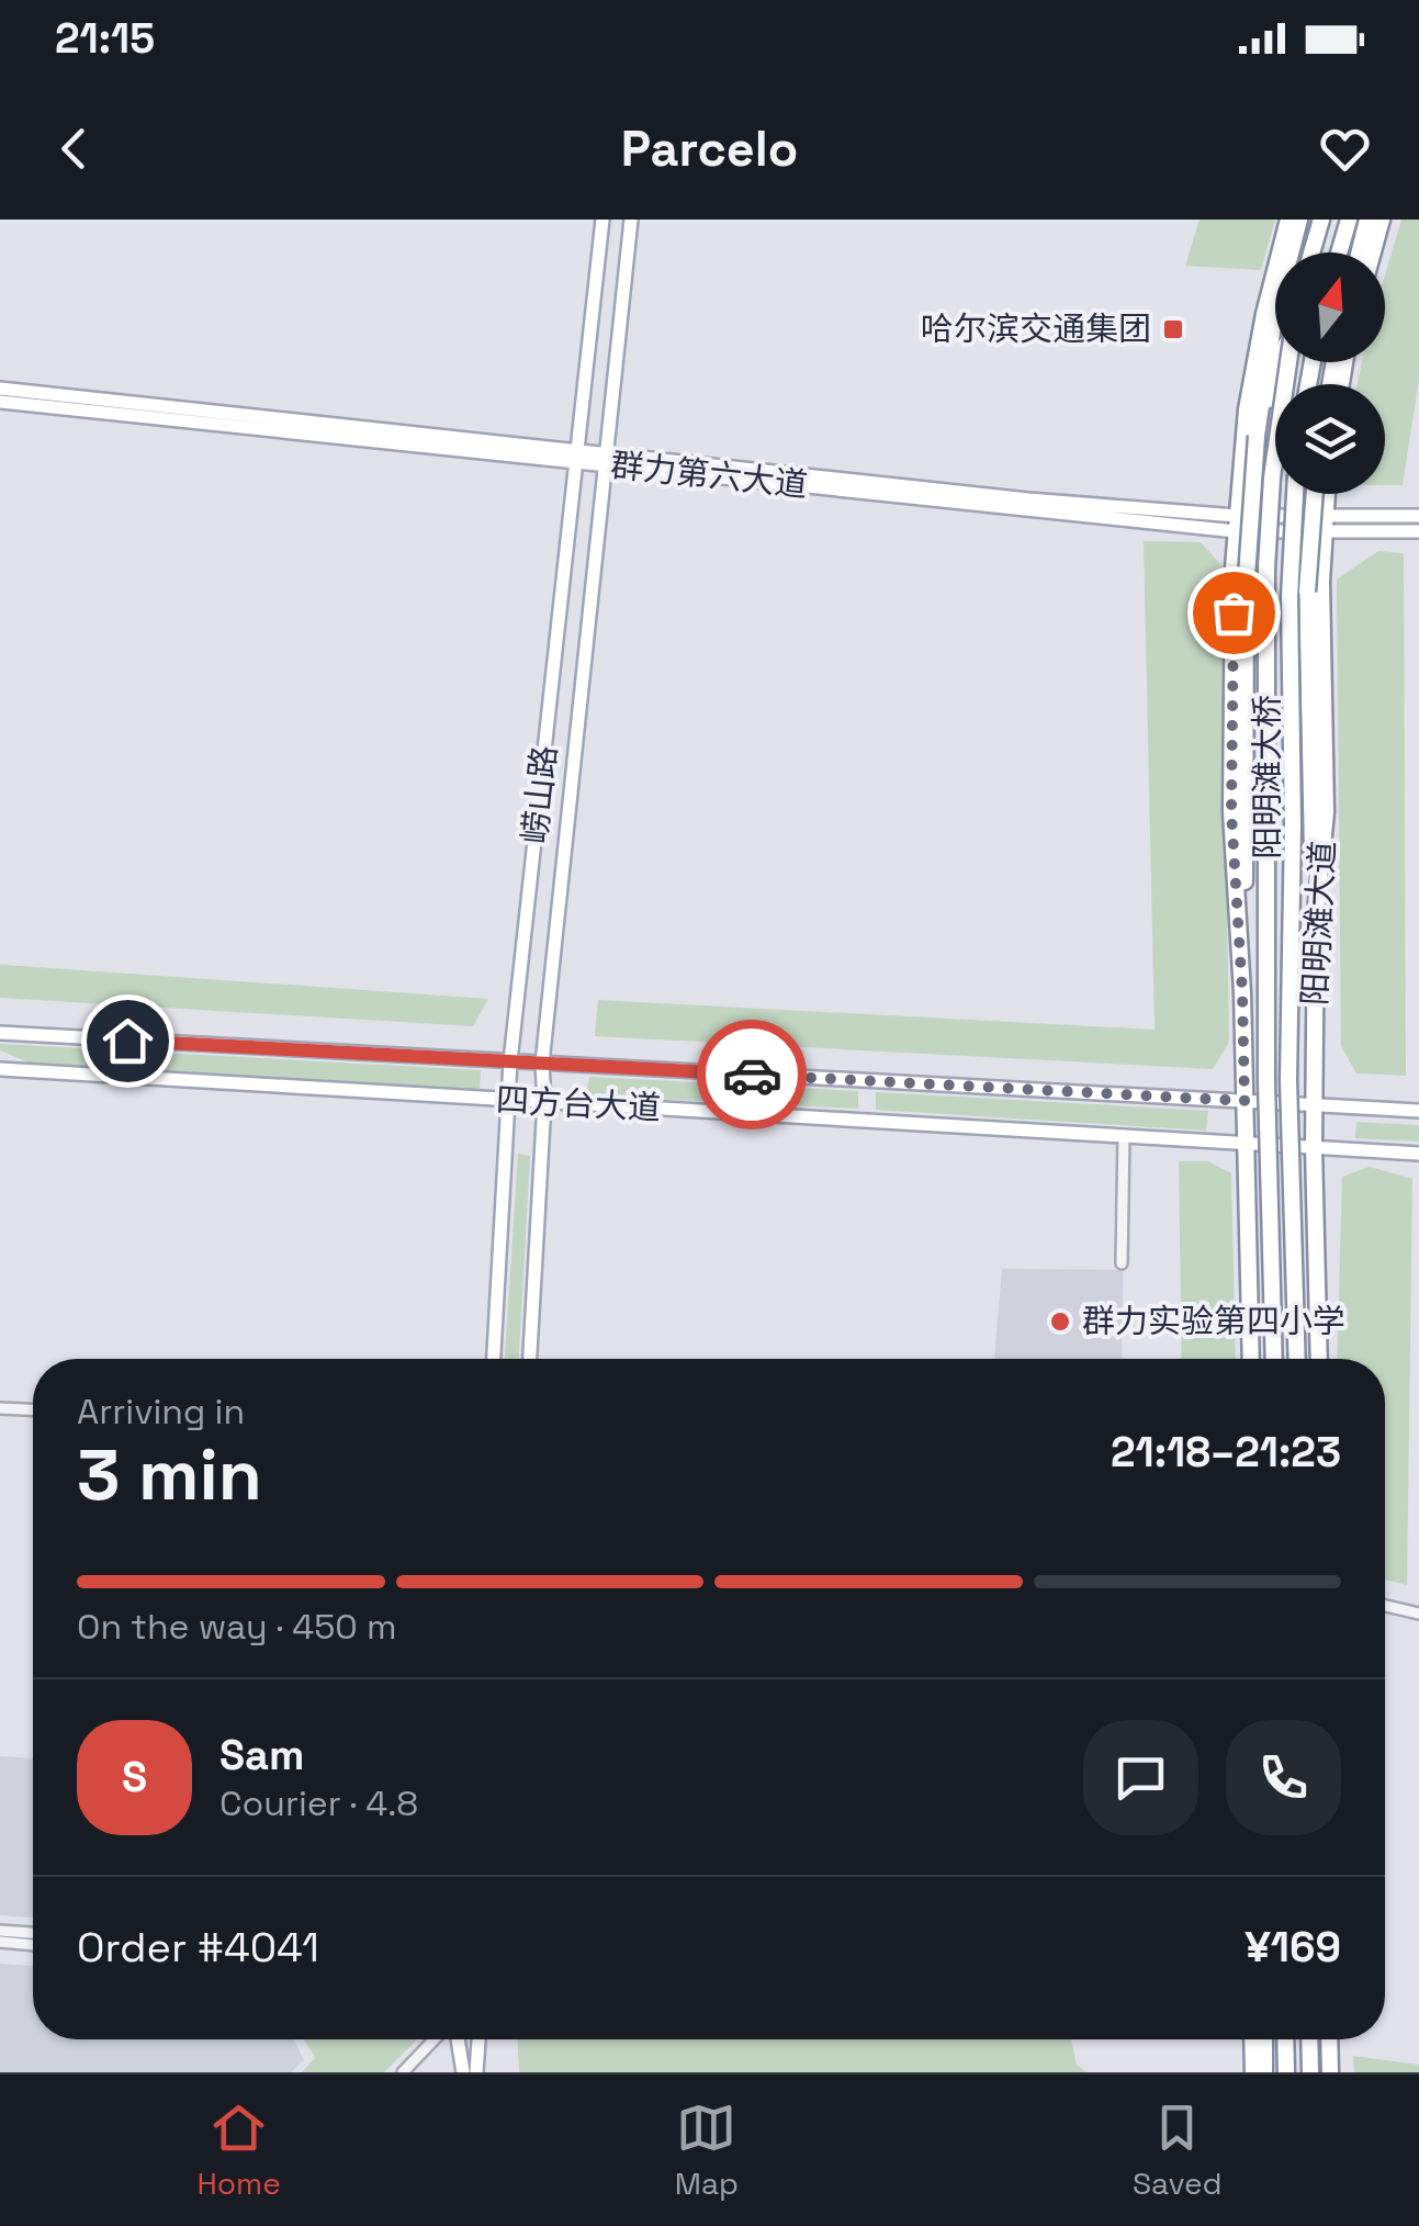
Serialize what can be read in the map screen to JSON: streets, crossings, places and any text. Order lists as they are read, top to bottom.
{
  "streets": {
    "highway": ["阳明滩大桥", "阳明滩大道"],
    "main road": ["群力第六大道", "崂山路", "四方台大道"]
  },
  "crossings": [
    ["群力第六大道", "崂山路"],
    ["群力第六大道", "阳明滩大道"],
    ["崂山路", "四方台大道"],
    ["阳明滩大道", "四方台大道"]
  ],
  "places": {
    "transit": ["哈尔滨交通集团"],
    "other": ["群力实验第四小学"]
  },
  "north": "top",
  "page": {
    "status": "21:15",
    "header": "Parcelo",
    "heading": ["3 min", "Arriving in", "21:18–21:23"],
    "panel": [
      "Sam",
      "Courier · 4.8",
      "Order #4041",
      "¥169"
    ],
    "bar": "On the way · 450 m",
    "round": "S",
    "tabs": ["Home", "Map", "Saved"]
  }
}
